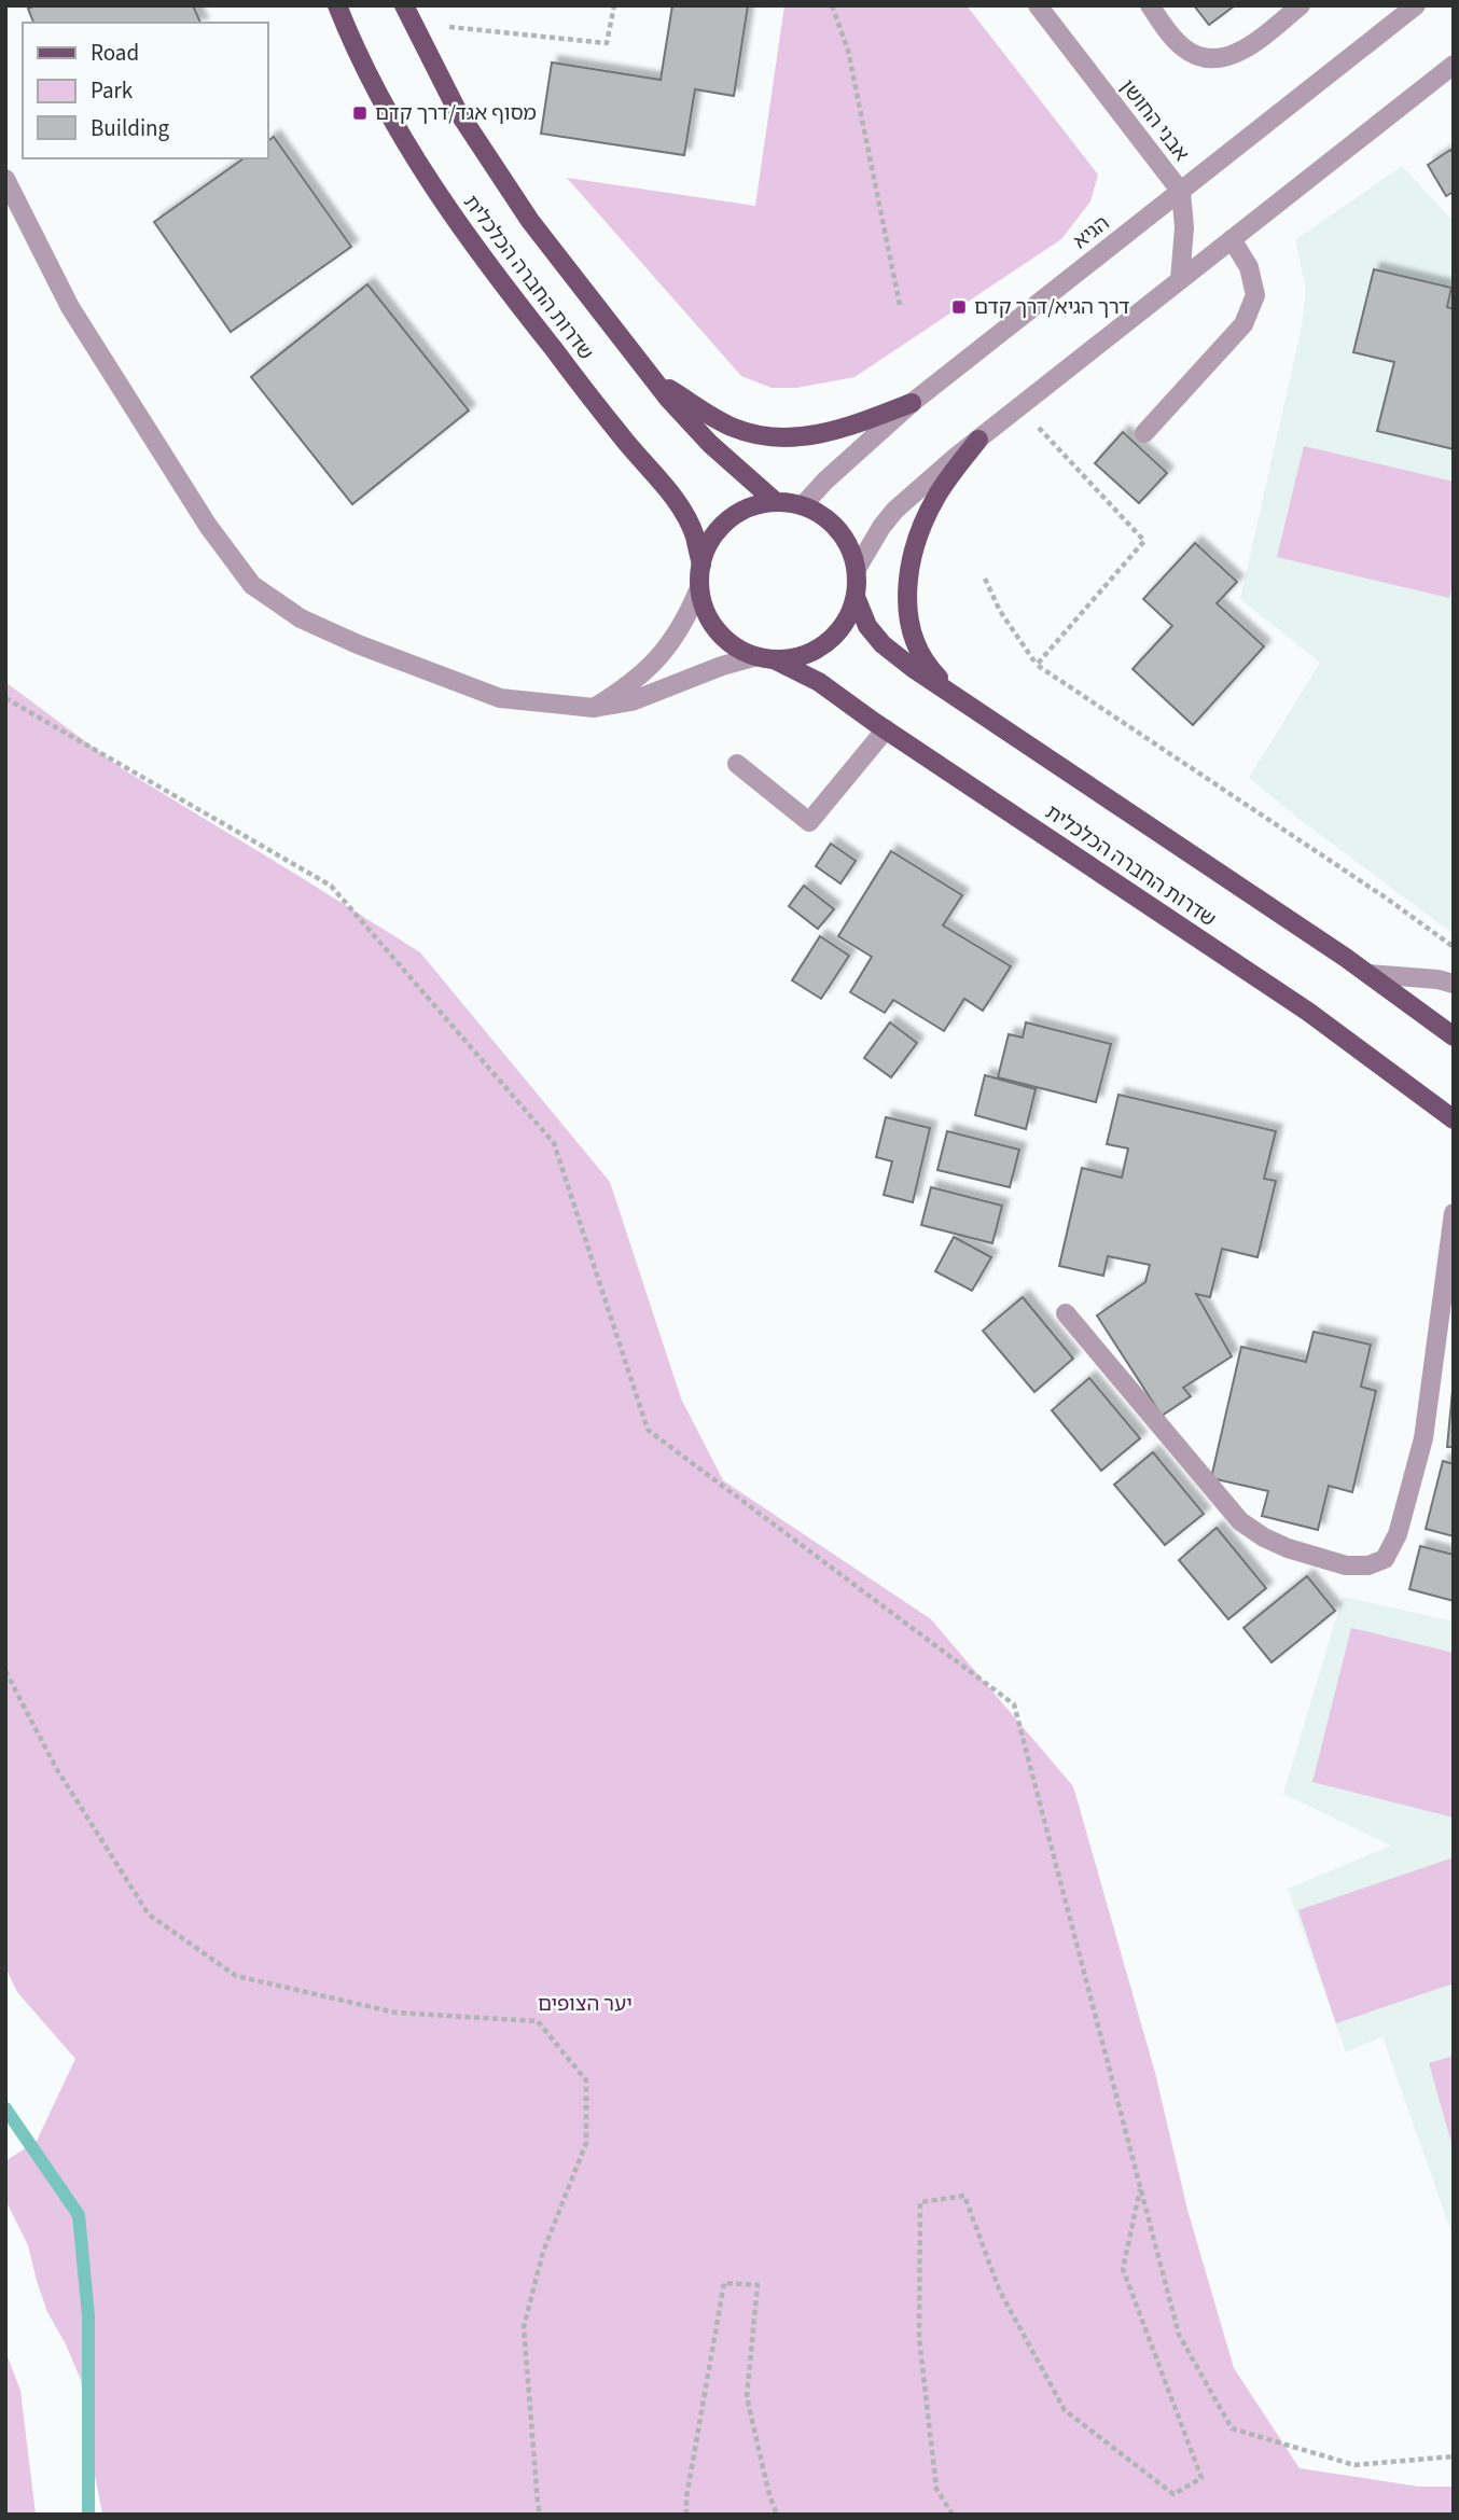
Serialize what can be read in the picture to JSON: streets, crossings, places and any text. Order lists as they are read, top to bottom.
{
  "streets": {
    "main road": ["שדרות החברה הכלכלית"],
    "street": ["אבני החושן", "הגיא"]
  },
  "crossings": [
    ["אבני החושן", "הגיא"],
    ["הגיא", "שדרות החברה הכלכלית"]
  ],
  "parks": ["יער הצופים"],
  "places": {
    "transit": ["מסוף אגד/דרך קדם", "דרך הגיא/דרך קדם"]
  },
  "legend": ["Road", "Park", "Building"]
}
